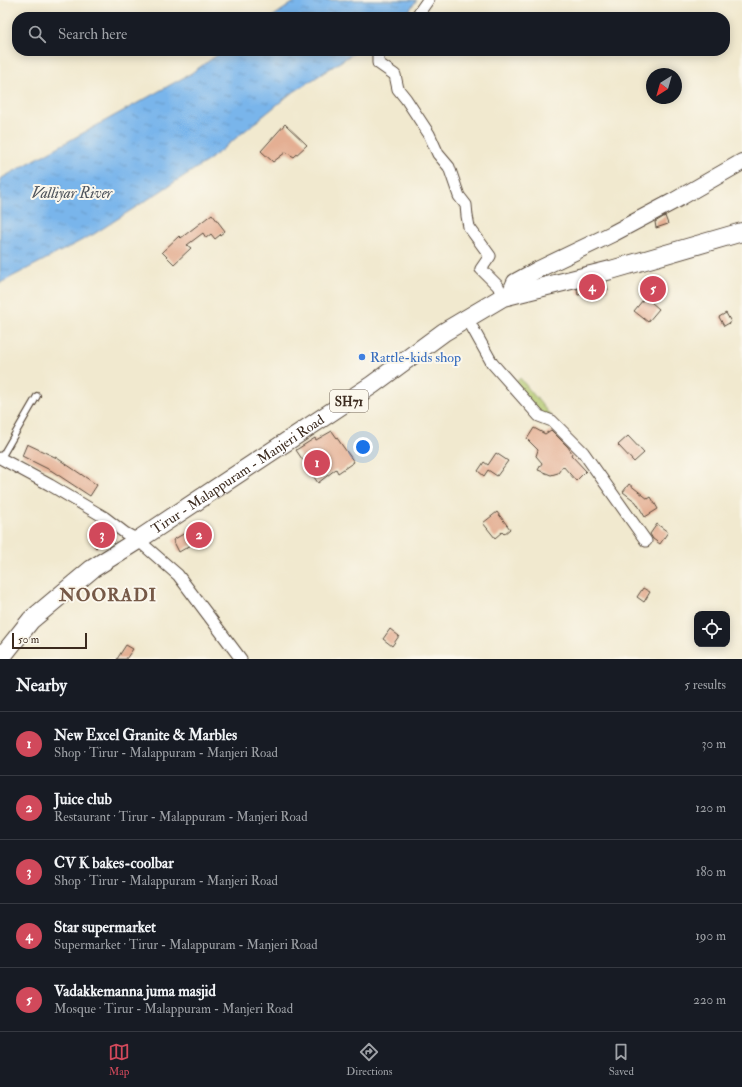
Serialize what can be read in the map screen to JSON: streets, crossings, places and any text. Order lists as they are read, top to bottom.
{
  "streets": {
    "main road": ["SH71", "Tirur - Malappuram - Manjeri Road"]
  },
  "districts": ["NOORADI"],
  "water": ["Valliyar River"],
  "places": ["Rattle-kids shop"],
  "scale_bar": "50 m",
  "north": "bottom left",
  "page": {
    "search": "Search here",
    "pins": [
      "4",
      "5",
      "1",
      "2",
      "3"
    ],
    "scale": "50 m",
    "heading": ["Nearby", "5 results"],
    "list": [
      {
        "mark": "1",
        "name": "New Excel Granite & Marbles",
        "note": "Shop · Tirur - Malappuram - Manjeri Road",
        "value": "30 m"
      },
      {
        "mark": "2",
        "name": "Juice club",
        "note": "Restaurant · Tirur - Malappuram - Manjeri Road",
        "value": "120 m"
      },
      {
        "mark": "3",
        "name": "CV K bakes-coolbar",
        "note": "Shop · Tirur - Malappuram - Manjeri Road",
        "value": "180 m"
      },
      {
        "mark": "4",
        "name": "Star supermarket",
        "note": "Supermarket · Tirur - Malappuram - Manjeri Road",
        "value": "190 m"
      },
      {
        "mark": "5",
        "name": "Vadakkemanna juma masjid",
        "note": "Mosque · Tirur - Malappuram - Manjeri Road",
        "value": "220 m"
      }
    ],
    "nav": ["Map", "Directions", "Saved"]
  }
}
